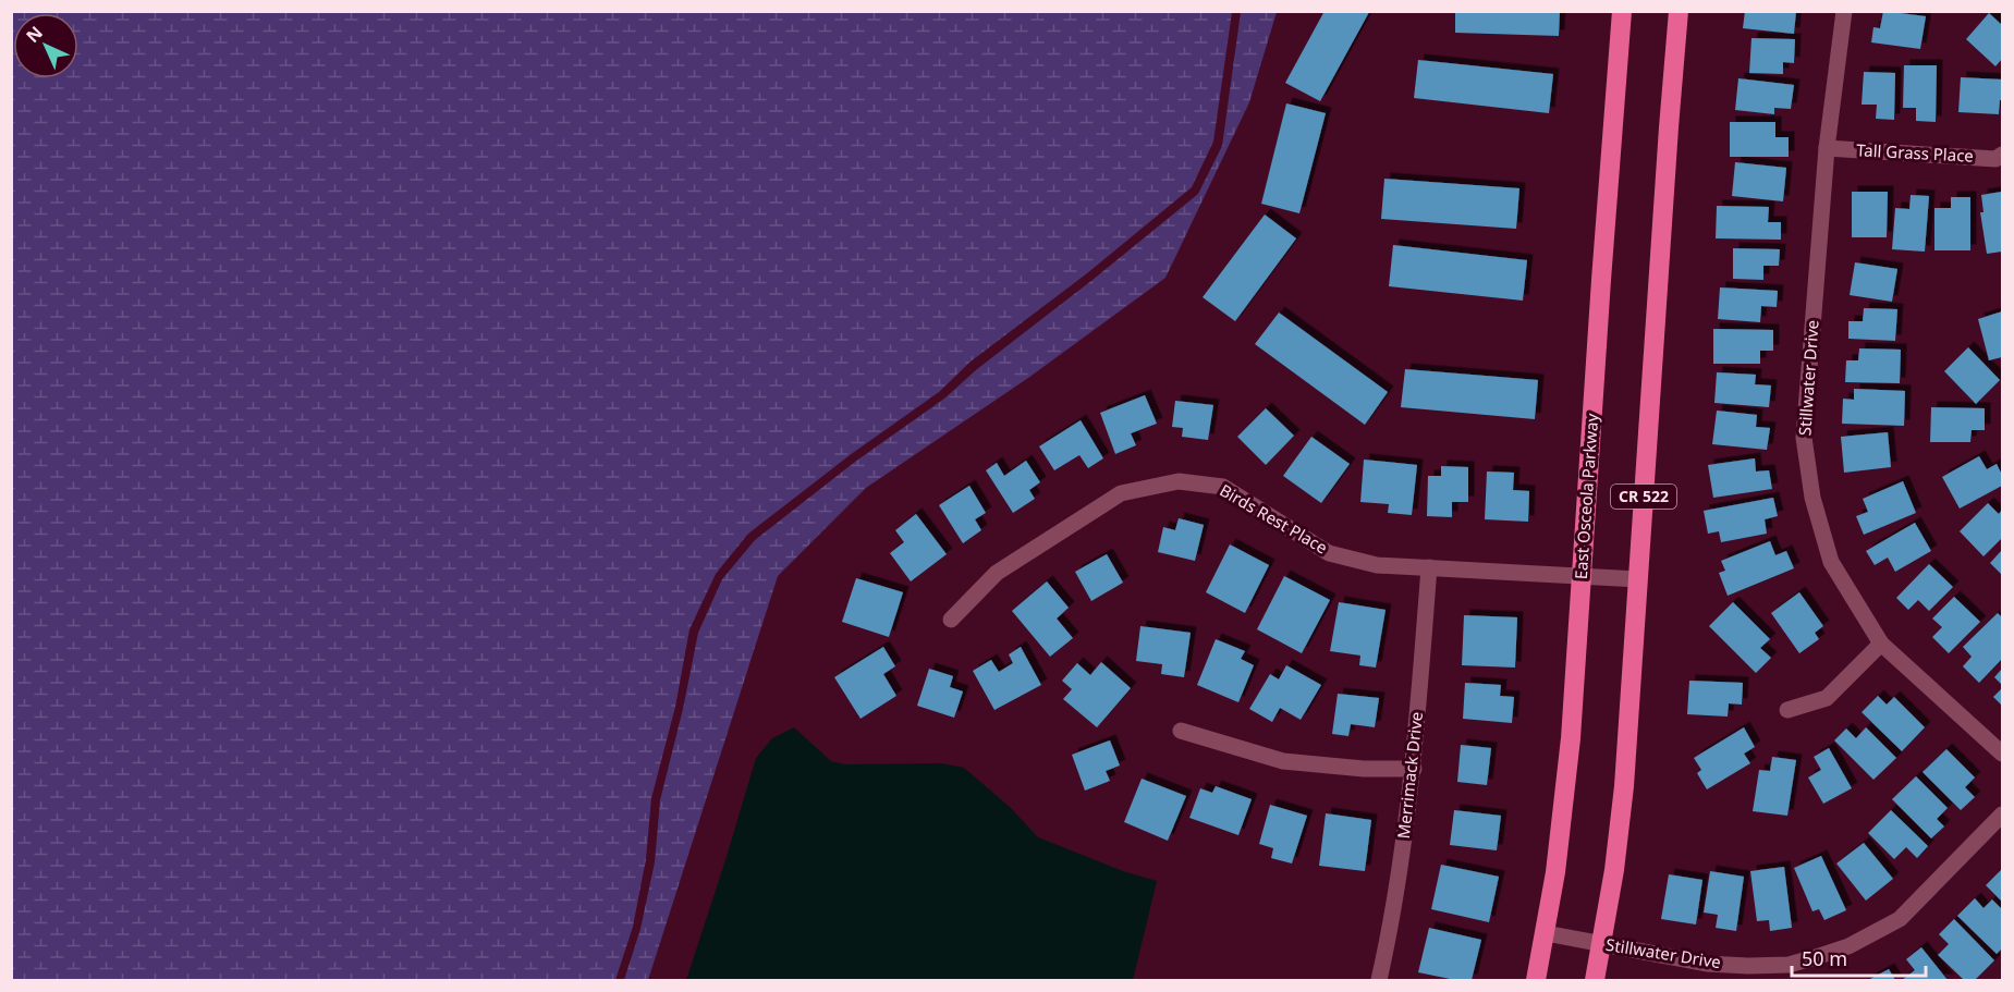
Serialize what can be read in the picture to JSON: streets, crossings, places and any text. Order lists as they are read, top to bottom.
{
  "streets": {
    "main road": ["East Osceola Parkway", "CR 522"],
    "street": [
      "Tall Grass Place",
      "Stillwater Drive",
      "Birds Rest Place",
      "Merrimack Drive"
    ]
  },
  "crossings": [
    ["Tall Grass Place", "Stillwater Drive"],
    ["Stillwater Drive", "East Osceola Parkway"],
    ["Stillwater Drive", "CR 522"],
    ["East Osceola Parkway", "Birds Rest Place"],
    ["CR 522", "Birds Rest Place"],
    ["Birds Rest Place", "Merrimack Drive"]
  ],
  "scale_bar": "50 m",
  "north": "top left"
}
